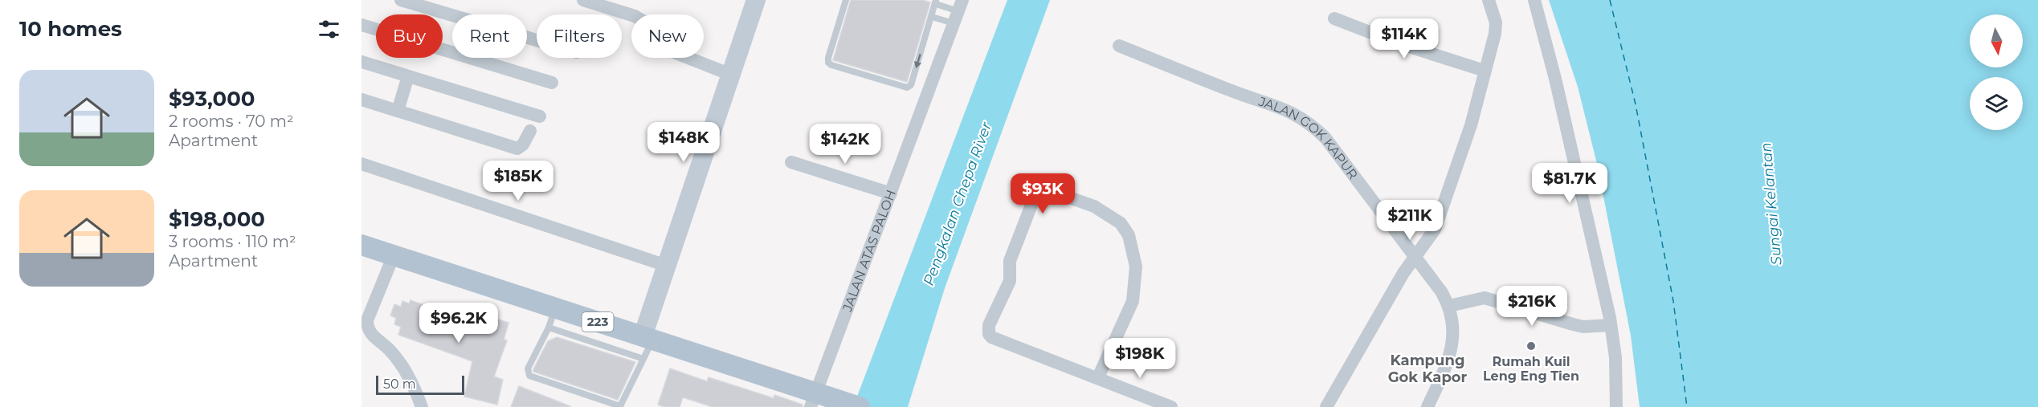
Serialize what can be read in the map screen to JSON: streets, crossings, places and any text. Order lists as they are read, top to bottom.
{
  "streets": {
    "main road": ["223"],
    "street": ["JALAN GOK KAPUR", "JALAN ATAS PALOH"]
  },
  "crossings": [
    ["JALAN ATAS PALOH", "223"]
  ],
  "districts": ["Kampung Gok Kapor"],
  "water": ["Pengkalan Chepa River", "Sungai Kelantan"],
  "places": ["Rumah Kuil Leng Eng Tien"],
  "scale_bar": "50 m",
  "north": "bottom",
  "page": {
    "heading": "10 homes",
    "chip": [
      "Buy",
      "Rent",
      "Filters",
      "New"
    ],
    "price": [
      "$114K",
      "$148K",
      "$142K",
      "$185K",
      "$81.7K",
      "$93K",
      "$211K",
      "$216K",
      "$96.2K",
      "$198K"
    ],
    "list": [
      {
        "name": "$93,000",
        "note": "2 rooms · 70 m² · Apartment"
      },
      {
        "name": "$198,000",
        "note": "3 rooms · 110 m² · Apartment"
      }
    ],
    "scale": "50 m"
  }
}
